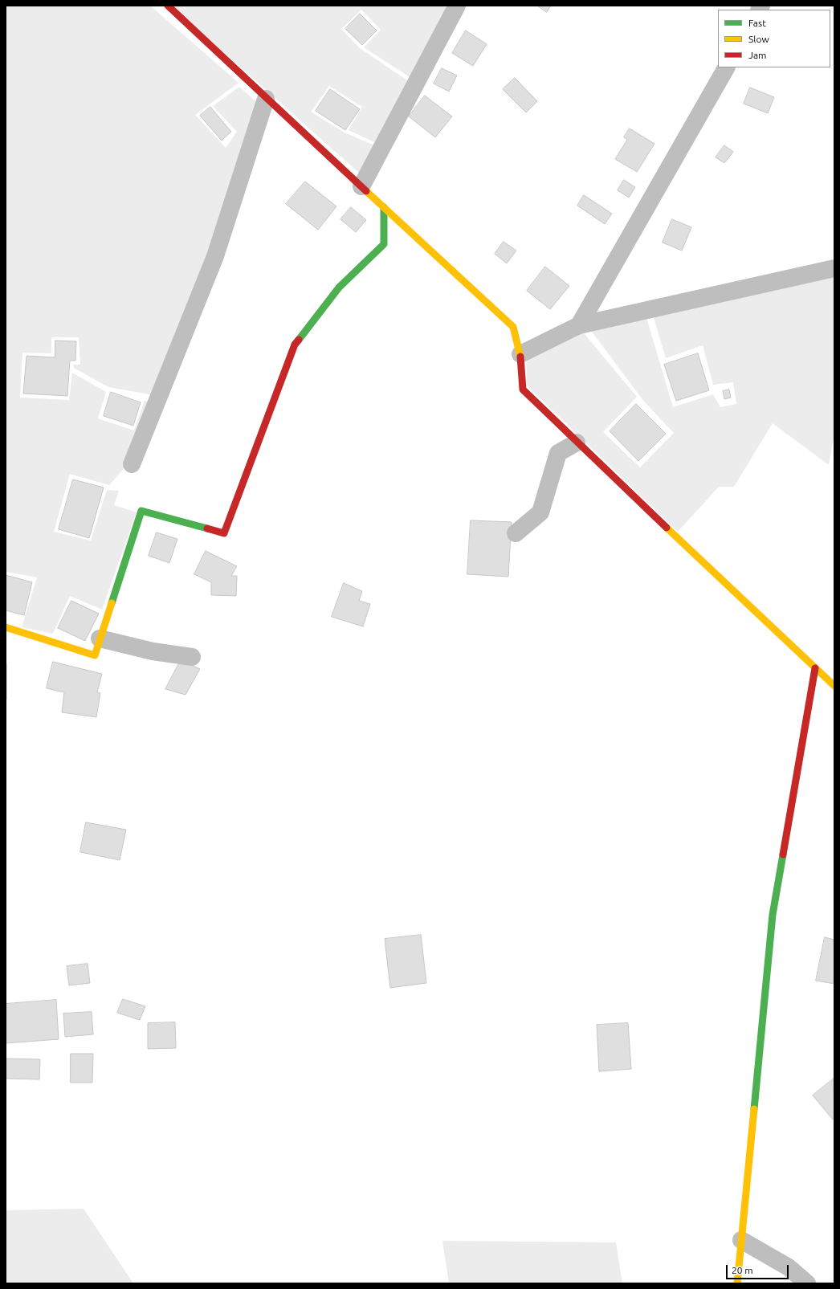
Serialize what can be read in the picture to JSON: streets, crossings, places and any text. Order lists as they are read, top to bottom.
{
  "legend": ["Fast", "Slow", "Jam"],
  "scale_bar": "20 m"
}
